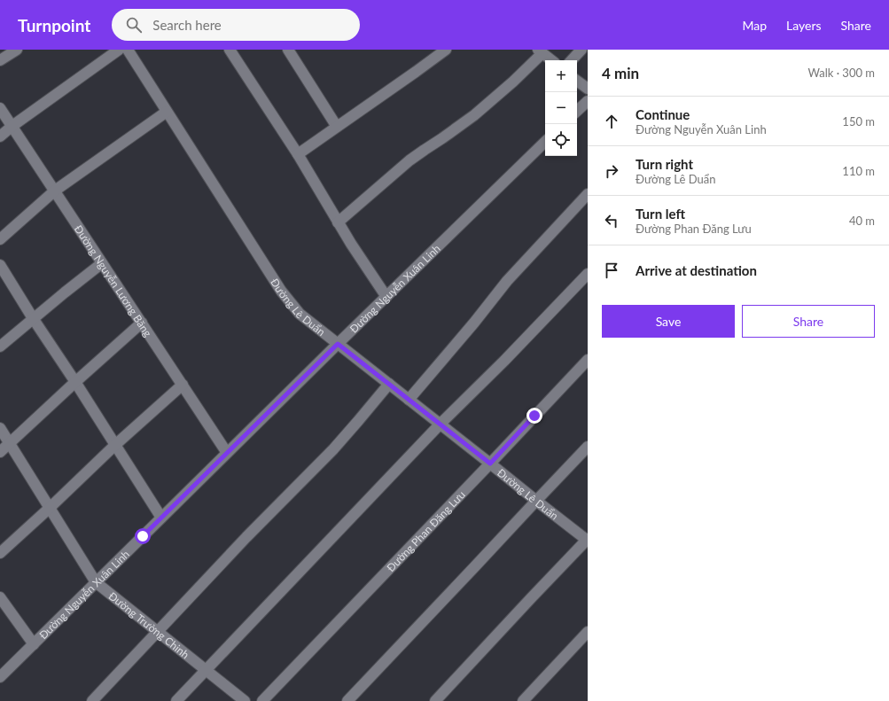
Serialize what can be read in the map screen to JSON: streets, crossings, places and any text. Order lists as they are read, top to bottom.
{
  "streets": {
    "street": [
      "Đường Nguyễn Lương Băng",
      "Đường Nguyễn Xuân Linh",
      "Đường Lê Duẩn",
      "Đường Phan Đăng Lưu",
      "Đường Trường Chinh"
    ]
  },
  "crossings": [
    ["Đường Nguyễn Lương Băng", "Đường Nguyễn Xuân Linh"],
    ["Đường Nguyễn Xuân Linh", "Đường Lê Duẩn"],
    ["Đường Nguyễn Xuân Linh", "Đường Trường Chinh"],
    ["Đường Lê Duẩn", "Đường Phan Đăng Lưu"]
  ],
  "page": {
    "header": "Turnpoint",
    "search": "Search here",
    "nav": ["Map", "Layers", "Share"],
    "heading": ["4 min", "Walk · 300 m"],
    "map_buttons": ["+", "−"],
    "list": [
      ["Continue", "Đường Nguyễn Xuân Linh", "150 m"],
      ["Turn right", "Đường Lê Duẩn", "110 m"],
      ["Turn left", "Đường Phan Đăng Lưu", "40 m"],
      "Arrive at destination"
    ],
    "buttons": ["Save", "Share"]
  }
}
